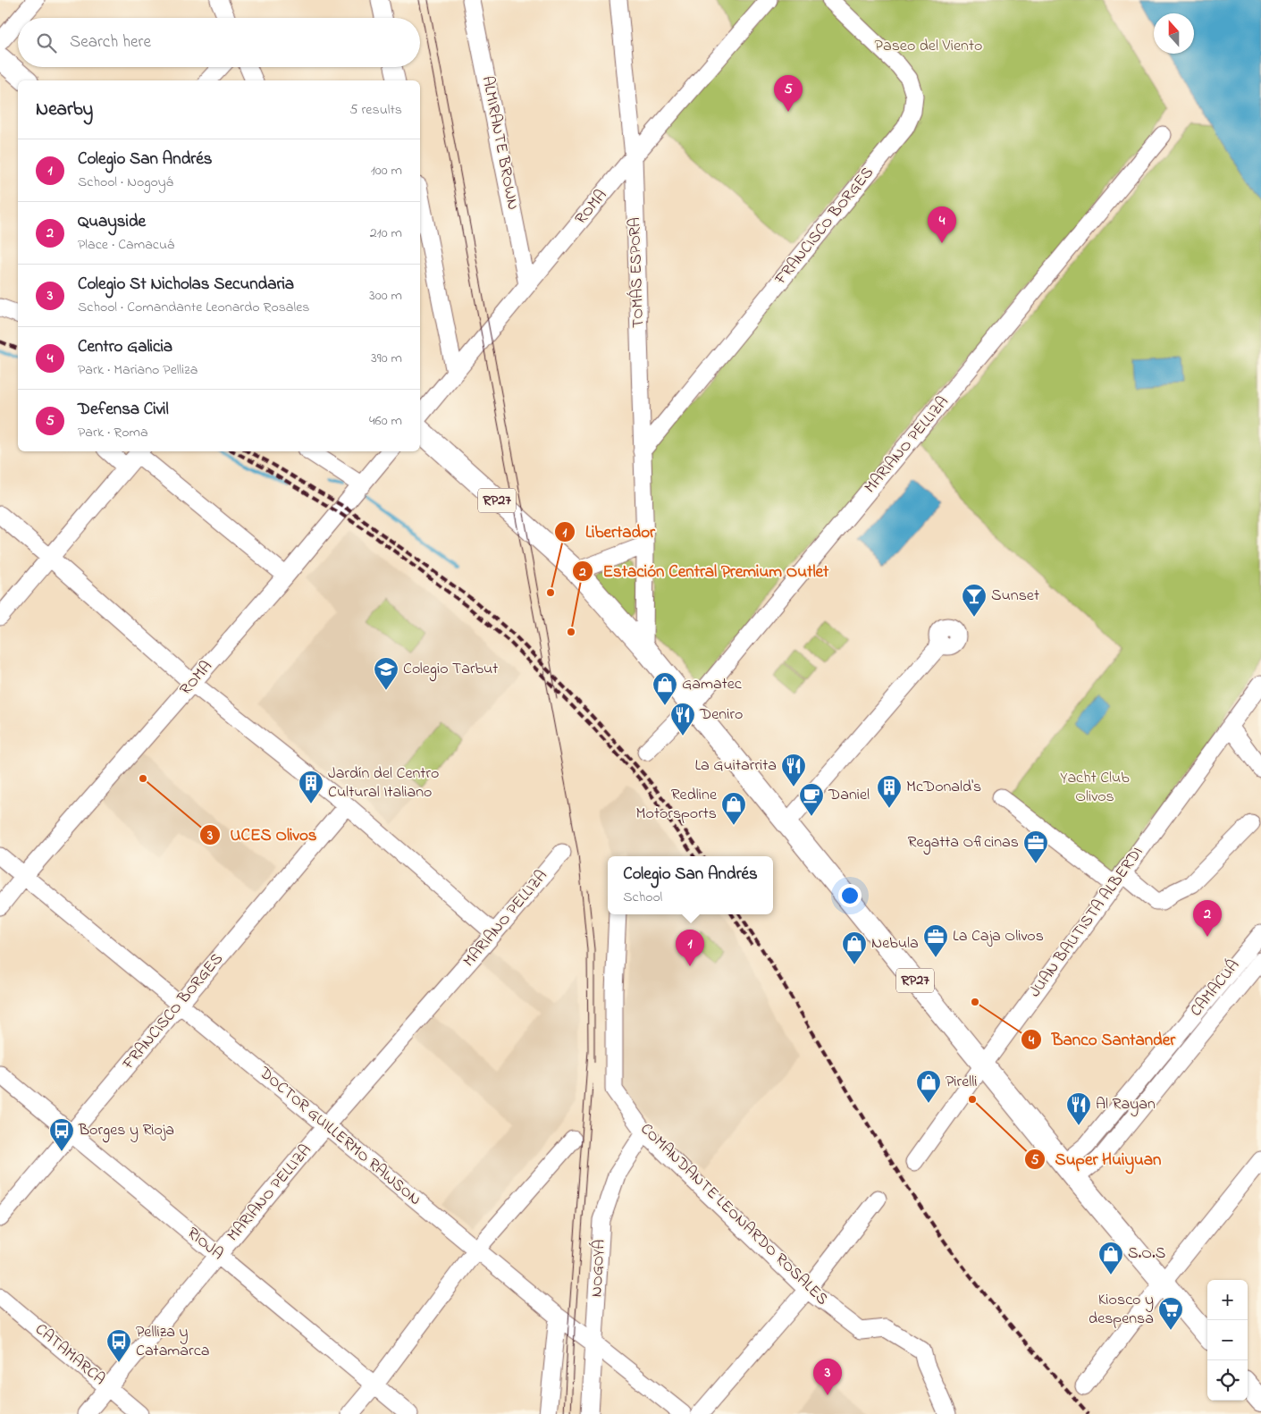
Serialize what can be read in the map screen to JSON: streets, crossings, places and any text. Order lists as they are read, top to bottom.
{
  "streets": {
    "main road": ["RP27"],
    "street": [
      "ALMIRANTE BROWN",
      "ROMA",
      "FRANCISCO BORGES",
      "TOMÁS ESPORA",
      "MARIANO PELLIZA",
      "JUAN BAUTISTA ALBERDI",
      "CAMACUÁ",
      "DOCTOR GUILLERMO RAWSON",
      "COMANDANTE LEONARDO ROSALES",
      "RIOJA",
      "NOGOYÁ",
      "CATAMARCA"
    ]
  },
  "crossings": [
    ["ALMIRANTE BROWN", "ROMA"],
    ["ROMA", "TOMÁS ESPORA"],
    ["ROMA", "DOCTOR GUILLERMO RAWSON"],
    ["FRANCISCO BORGES", "TOMÁS ESPORA"],
    ["FRANCISCO BORGES", "DOCTOR GUILLERMO RAWSON"],
    ["FRANCISCO BORGES", "RIOJA"],
    ["TOMÁS ESPORA", "RP27"],
    ["MARIANO PELLIZA", "RP27"],
    ["MARIANO PELLIZA", "DOCTOR GUILLERMO RAWSON"],
    ["MARIANO PELLIZA", "RIOJA"],
    ["MARIANO PELLIZA", "CATAMARCA"],
    ["RP27", "JUAN BAUTISTA ALBERDI"],
    ["RP27", "CAMACUÁ"],
    ["DOCTOR GUILLERMO RAWSON", "NOGOYÁ"],
    ["COMANDANTE LEONARDO ROSALES", "NOGOYÁ"]
  ],
  "parks": ["Paseo del Viento", "Yacht Club Olivos"],
  "places": {
    "other": [
      "Libertador",
      "Estación Central Premium Outlet",
      "UCES Olivos",
      "Banco Santander",
      "Super Huiyuan"
    ],
    "bar": ["Sunset"],
    "school or university": ["Colegio Tarbut"],
    "shop": [
      "Gamatec",
      "Redline Motorsports",
      "Nebula",
      "Pirelli",
      "S.O.S"
    ],
    "restaurant": ["Deniro", "La Guitarrita", "Al Rayan"],
    "building": ["Jardín del Centro Cultural Italiano", "McDonald's"],
    "cafe": ["Daniel"],
    "office": ["Regatta Oficinas", "La Caja Olivos"],
    "bus stop": ["Borges y Rioja", "Pelliza y Catamarca"],
    "supermarket": ["Kiosco y despensa"]
  },
  "north": "top",
  "page": {
    "search": "Search here",
    "pins": [
      "5",
      "4",
      "2",
      "1",
      "3"
    ],
    "heading": ["Nearby", "5 results"],
    "list": [
      {
        "mark": "1",
        "name": "Colegio San Andrés",
        "note": "School · Nogoyá",
        "value": "100 m"
      },
      {
        "mark": "2",
        "name": "Quayside",
        "note": "Place · Camacuá",
        "value": "210 m"
      },
      {
        "mark": "3",
        "name": "Colegio St Nicholas Secundaria",
        "note": "School · Comandante Leonardo Rosales",
        "value": "300 m"
      },
      {
        "mark": "4",
        "name": "Centro Galicia",
        "note": "Park · Mariano Pelliza",
        "value": "390 m"
      },
      {
        "mark": "5",
        "name": "Defensa Civil",
        "note": "Park · Roma",
        "value": "460 m"
      }
    ],
    "popup": ["Colegio San Andrés", "School"],
    "map_buttons": ["+", "−"]
  }
}
